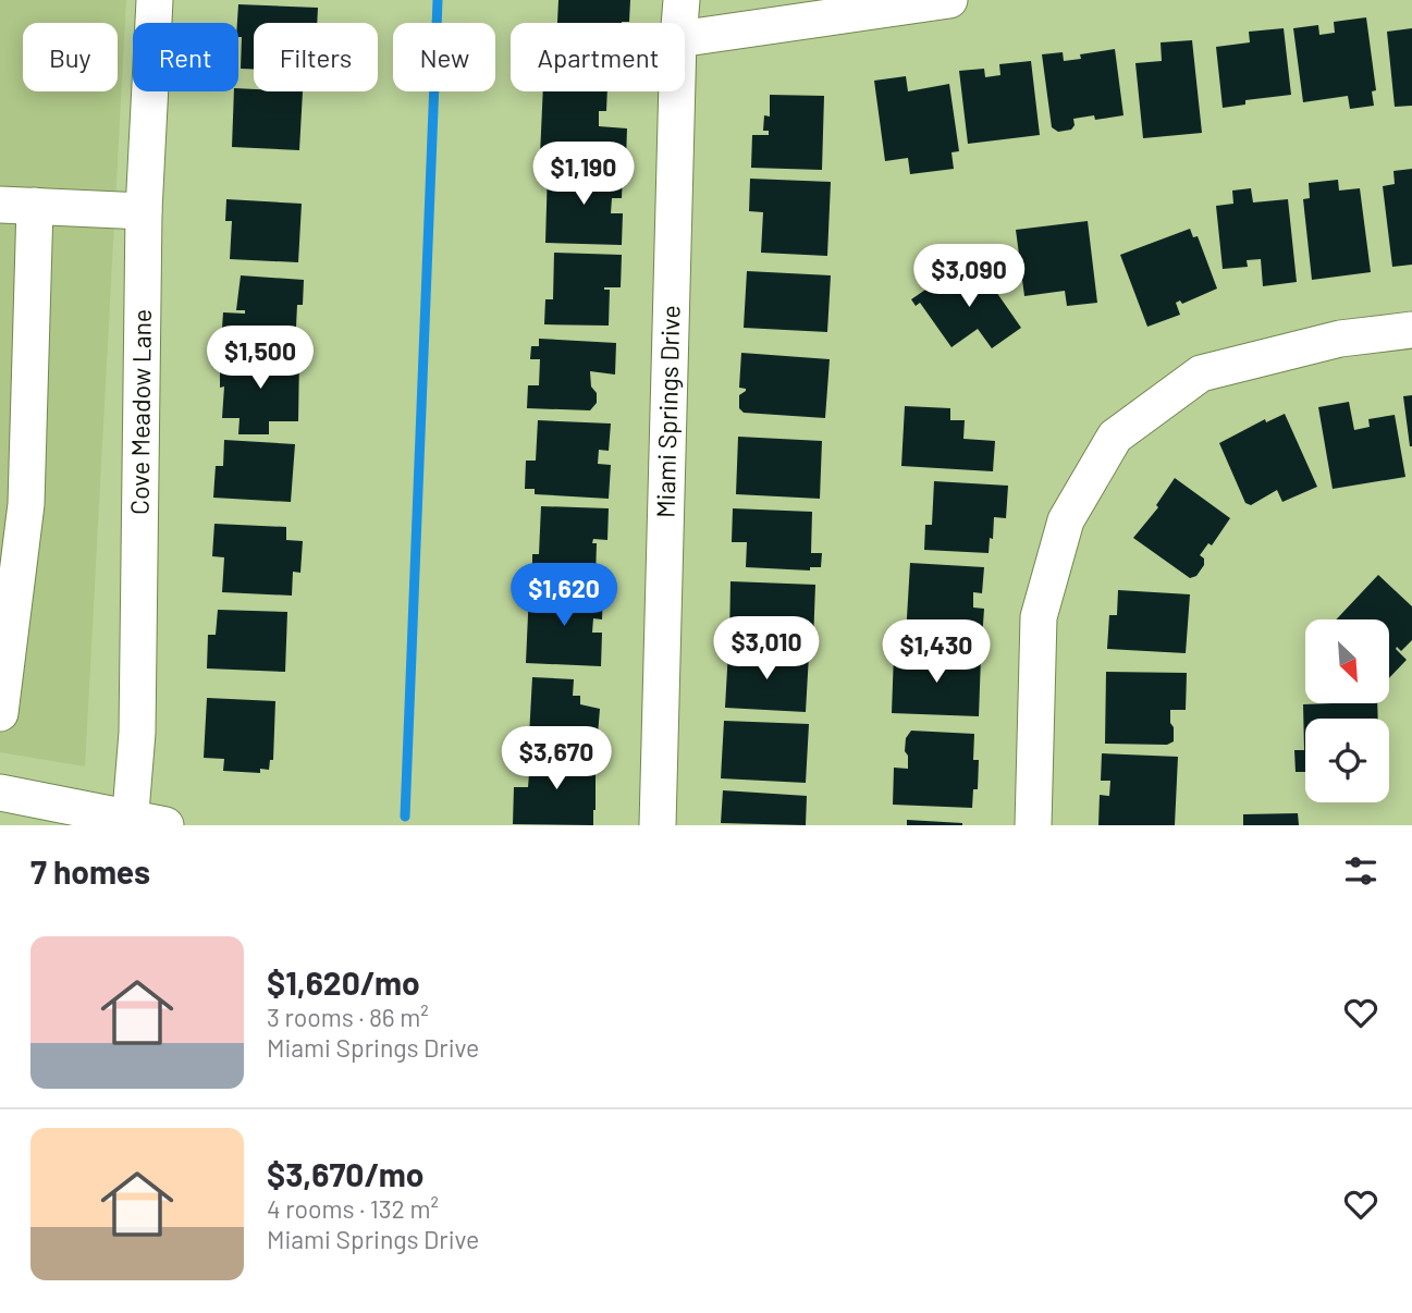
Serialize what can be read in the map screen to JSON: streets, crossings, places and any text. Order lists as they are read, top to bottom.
{
  "streets": {
    "street": ["Cove Meadow Lane", "Miami Springs Drive"]
  },
  "north": "bottom right",
  "page": {
    "chip": [
      "Buy",
      "Rent",
      "Filters",
      "New",
      "Apartment"
    ],
    "price": [
      "$1,190",
      "$3,090",
      "$1,500",
      "$1,620",
      "$3,010",
      "$1,430",
      "$3,670"
    ],
    "heading": "7 homes",
    "list": [
      {
        "name": "$1,620/mo",
        "note": "3 rooms · 86 m² · Miami Springs Drive"
      },
      {
        "name": "$3,670/mo",
        "note": "4 rooms · 132 m² · Miami Springs Drive"
      }
    ]
  }
}
